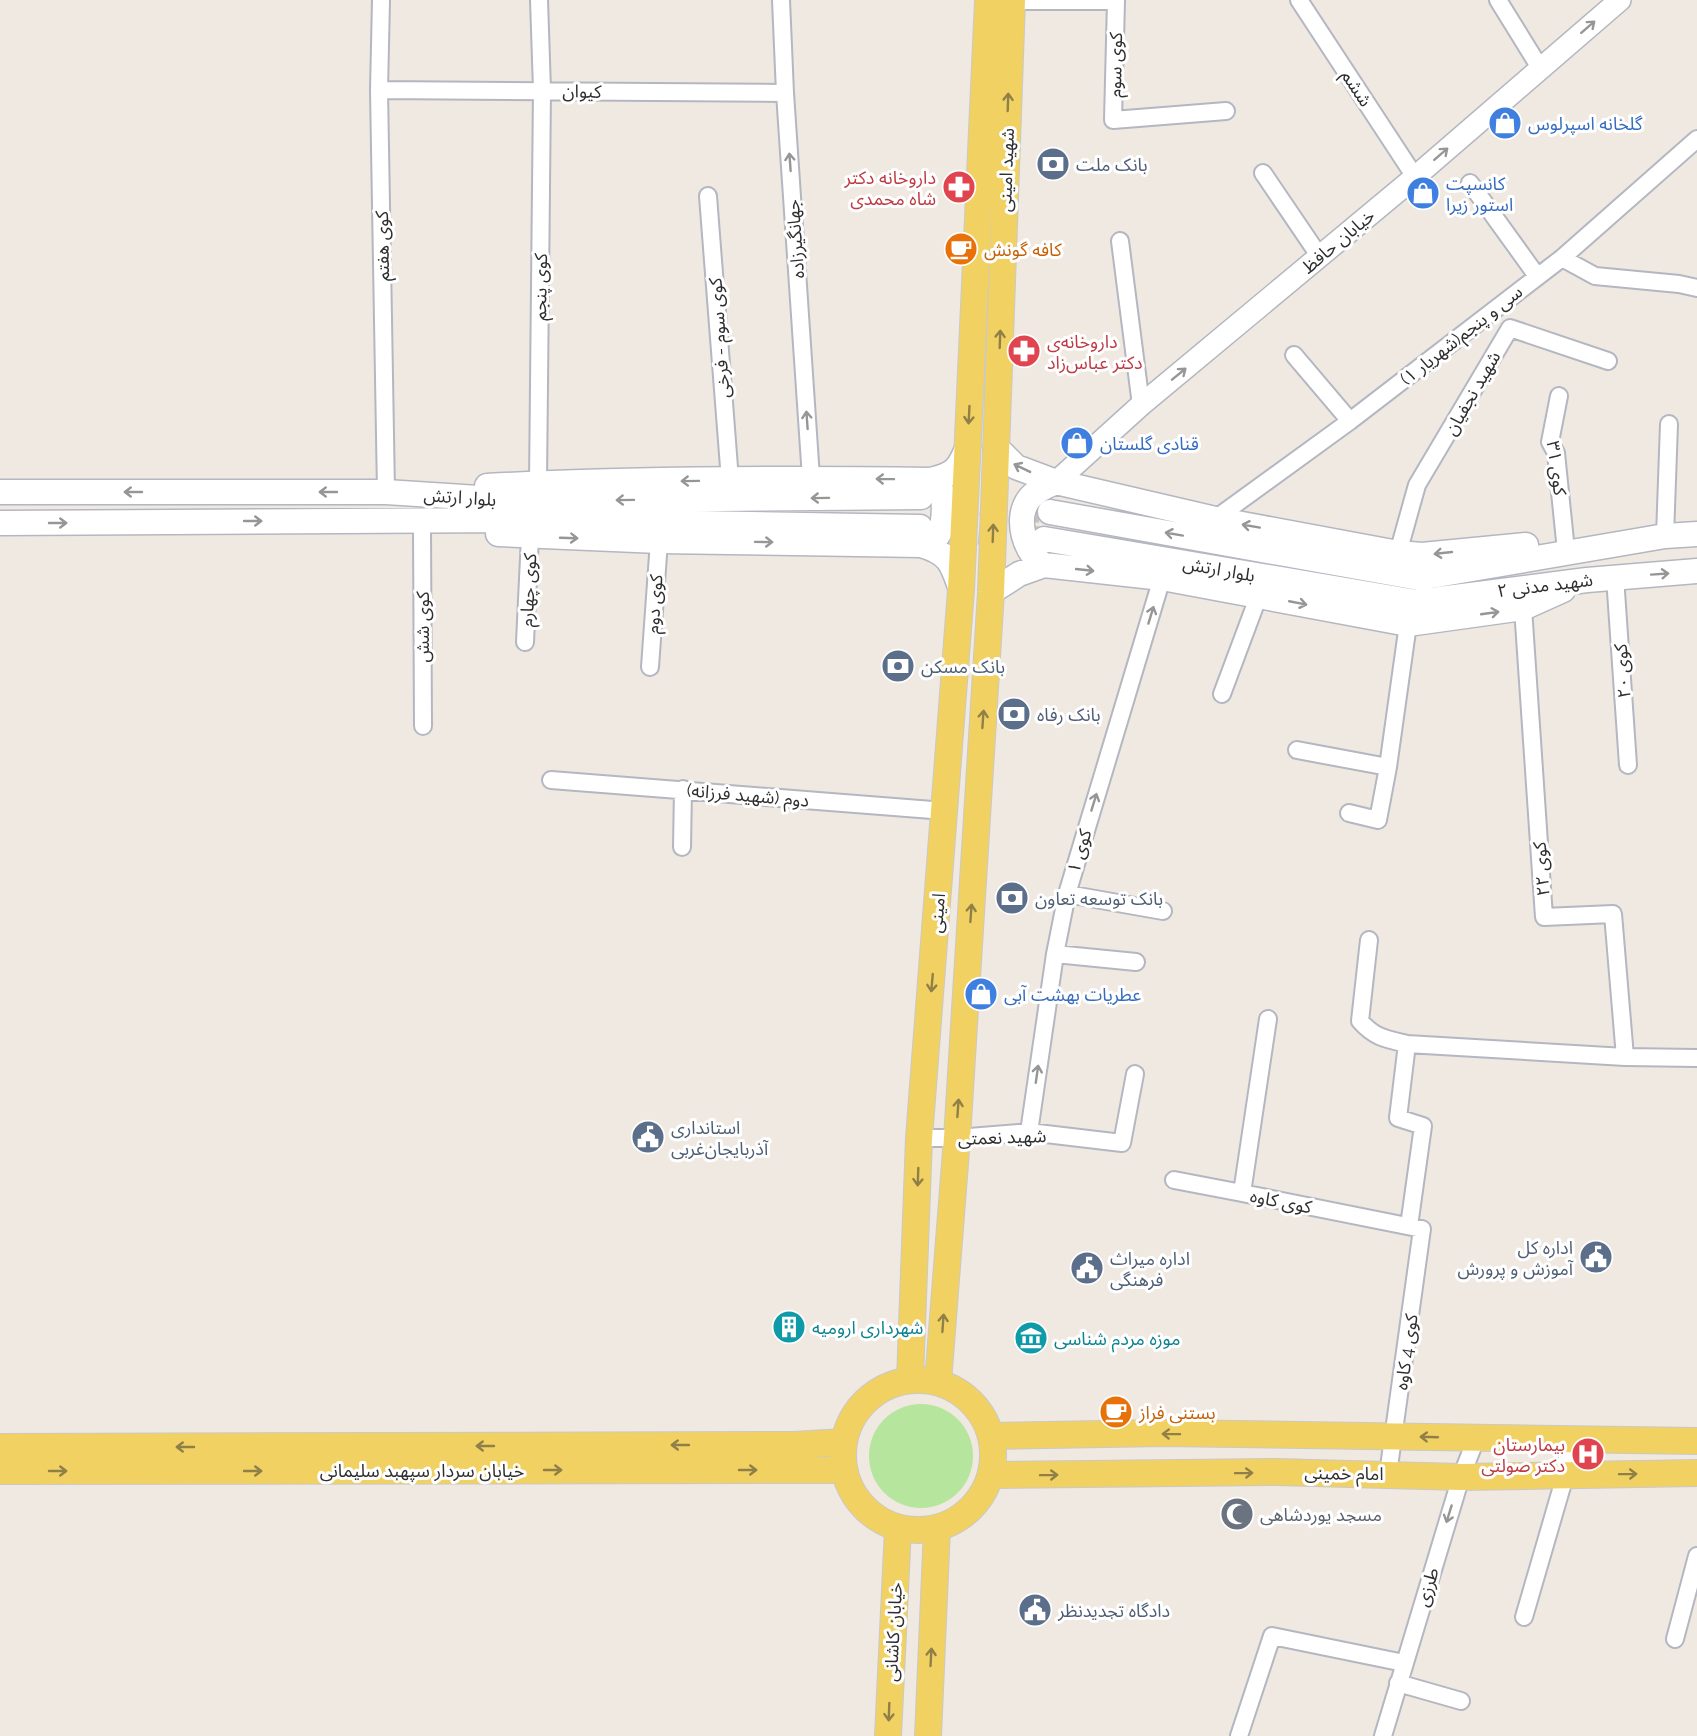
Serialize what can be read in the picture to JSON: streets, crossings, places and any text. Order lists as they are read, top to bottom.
{
  "streets": {
    "main road": [
      "شهید امینی",
      "بلوار ارتش",
      "شهید مدنی ۲",
      "امینی",
      "خیابان سردار سپهبد سلیمانی",
      "امام خمینی",
      "خیابان کاشانی"
    ],
    "street": [
      "کوی سوم",
      "ششم",
      "کیوان",
      "جهانگیرزاده",
      "خیابان حافظ",
      "کوی هفتم",
      "کوی پنجم",
      "سی و پنجم(شهریار ۱)",
      "کوی سوم - فرخی",
      "شهید نجفیان",
      "کوی ۳۱",
      "کوی چهارم",
      "کوی دوم",
      "کوی شش",
      "کوی ۲۰",
      "دوم (شهید فرزانه)",
      "کوی ۱",
      "کوی ۲۲",
      "شهید نعمتی",
      "کوی کاوه",
      "کوی 4 کاوه",
      "طرزی"
    ]
  },
  "crossings": [
    ["کوی سوم", "شهید امینی"],
    ["ششم", "خیابان حافظ"],
    ["کیوان", "جهانگیرزاده"],
    ["کیوان", "کوی هفتم"],
    ["کیوان", "کوی پنجم"],
    ["شهید امینی", "امینی"],
    ["کوی هفتم", "بلوار ارتش"],
    ["شهید نجفیان", "بلوار ارتش"],
    ["شهید نجفیان", "شهید مدنی ۲"],
    ["کوی ۳۱", "شهید مدنی ۲"],
    ["بلوار ارتش", "شهید مدنی ۲"],
    ["شهید مدنی ۲", "کوی ۲۰"],
    ["دوم (شهید فرزانه)", "امینی"],
    ["کوی ۱", "شهید نعمتی"],
    ["امینی", "شهید نعمتی"],
    ["امینی", "خیابان سردار سپهبد سلیمانی"],
    ["امینی", "امام خمینی"],
    ["امینی", "خیابان کاشانی"],
    ["کوی کاوه", "کوی 4 کاوه"],
    ["کوی 4 کاوه", "امام خمینی"],
    ["خیابان سردار سپهبد سلیمانی", "امام خمینی"],
    ["خیابان سردار سپهبد سلیمانی", "خیابان کاشانی"],
    ["امام خمینی", "طرزی"],
    ["امام خمینی", "خیابان کاشانی"]
  ],
  "one_way": ["جهانگیرزاده", "خیابان حافظ", "کوی ۱"],
  "places": {
    "shop": [
      "گلخانه اسپرلوس",
      "کانسپت استور زیرا",
      "قنادی گلستان",
      "عطریات بهشت آبی"
    ],
    "bank": [
      "بانک ملت",
      "بانک مسکن",
      "بانک رفاه",
      "بانک توسعه تعاون"
    ],
    "pharmacy": ["داروخانه دکتر شاه محمدی", "داروخانه‌ی دکتر عباس‌زاد"],
    "cafe": ["کافه گونش", "بستنی فراز"],
    "public building": [
      "استانداری آذربایجان‌غربی",
      "اداره کل آموزش و پرورش",
      "اداره میراث فرهنگی",
      "دادگاه تجدیدنظر"
    ],
    "building": ["شهرداری ارومیه"],
    "museum": ["موزه مردم شناسی"],
    "hospital": ["بیمارستان دکتر صولتی"],
    "mosque": ["مسجد یوردشاهی"]
  }
}
